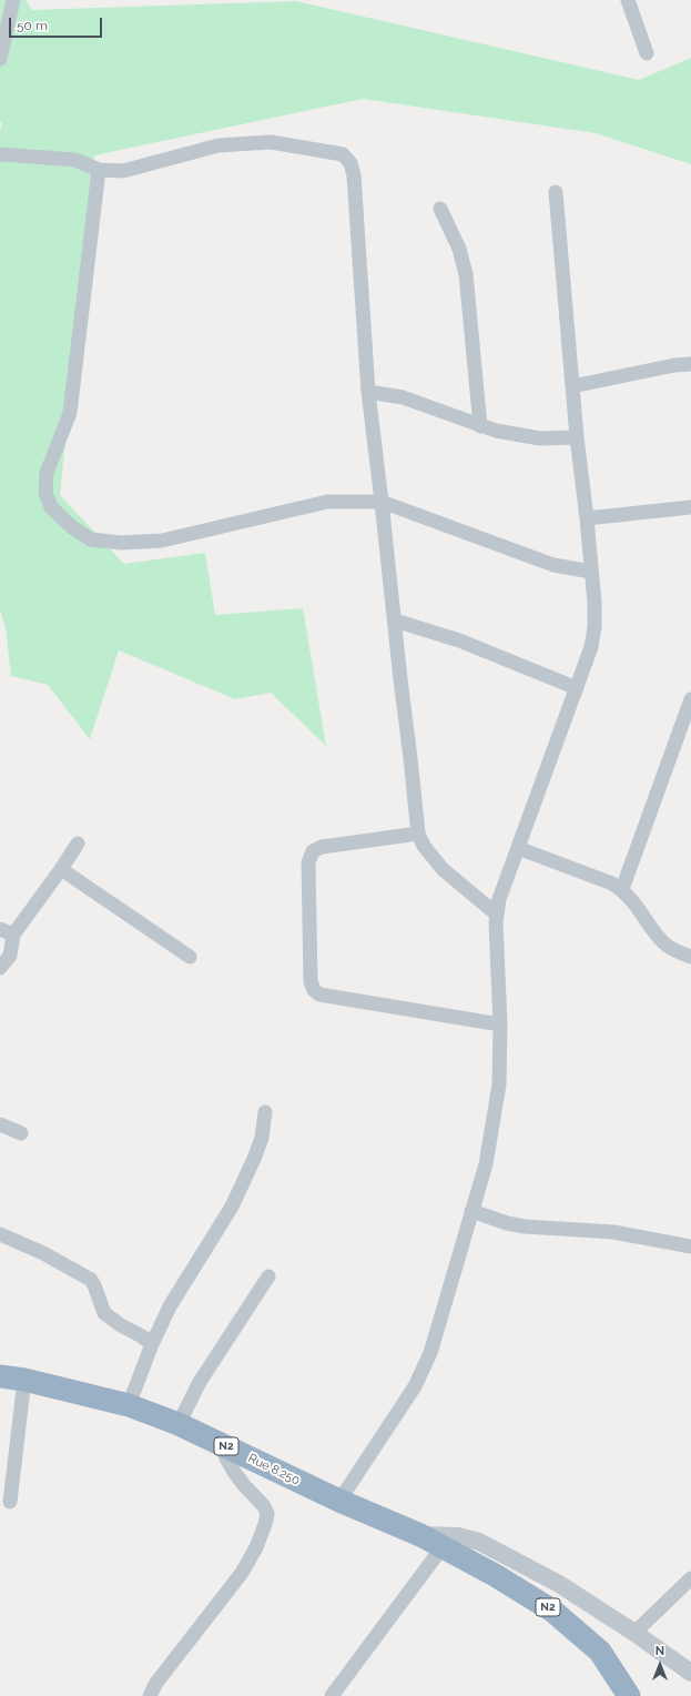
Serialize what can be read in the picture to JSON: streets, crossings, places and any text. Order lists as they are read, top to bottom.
{
  "streets": {
    "highway": ["N2", "Rue 8.250"]
  },
  "crossings": [
    ["N2", "Rue 8.250"]
  ],
  "scale_bar": "50 m",
  "north": "top"
}
